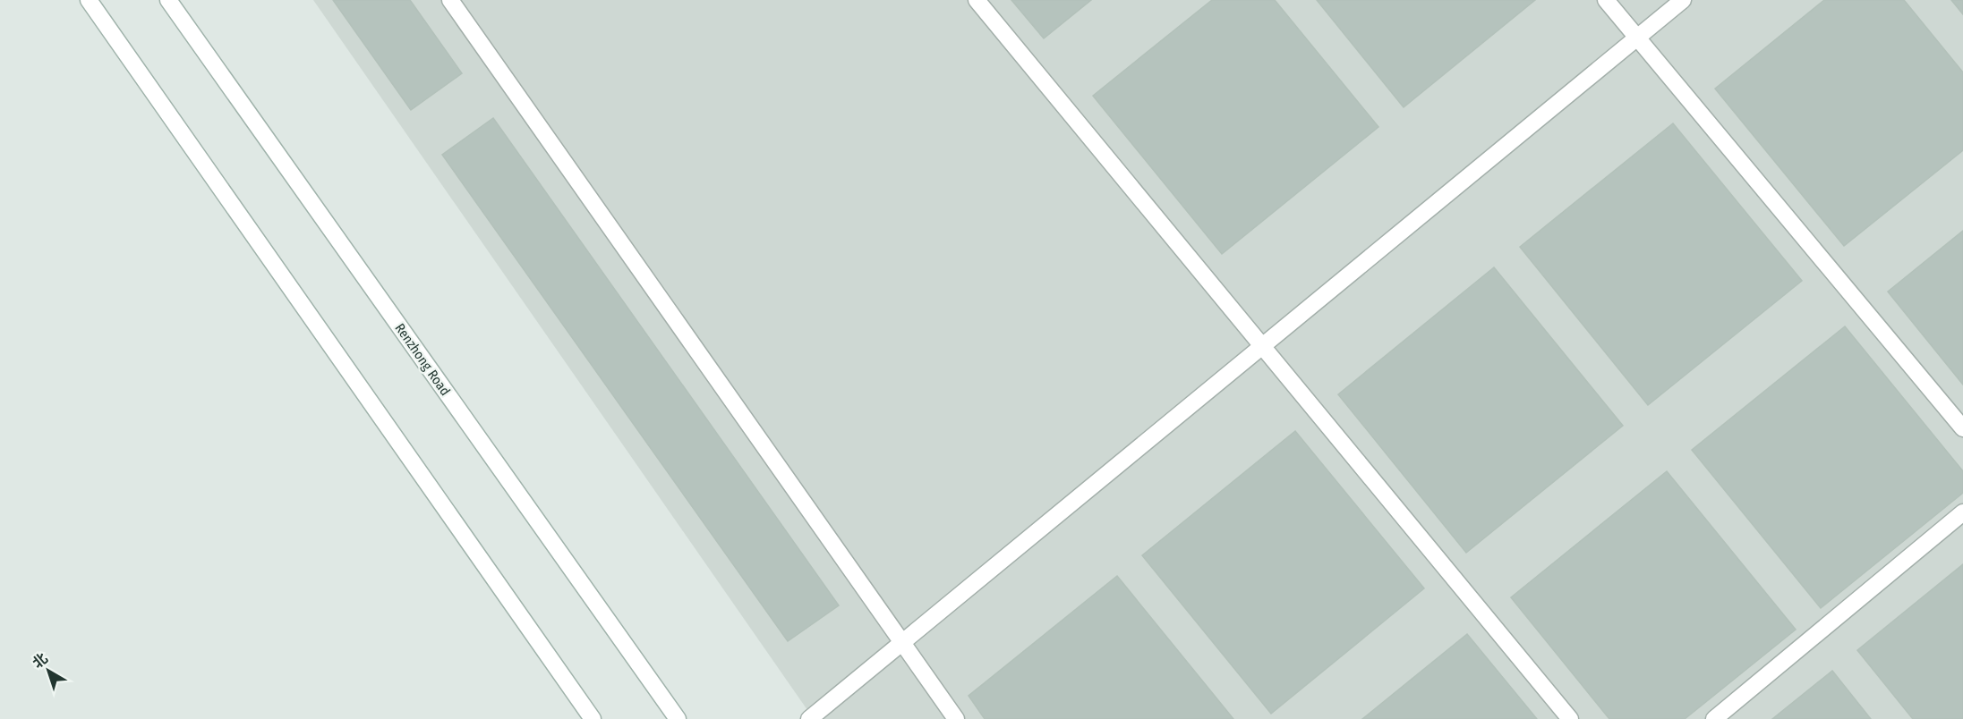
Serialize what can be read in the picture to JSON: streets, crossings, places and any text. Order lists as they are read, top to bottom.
{
  "streets": {
    "main road": ["Renzhong Road"]
  },
  "north": "top left"
}
